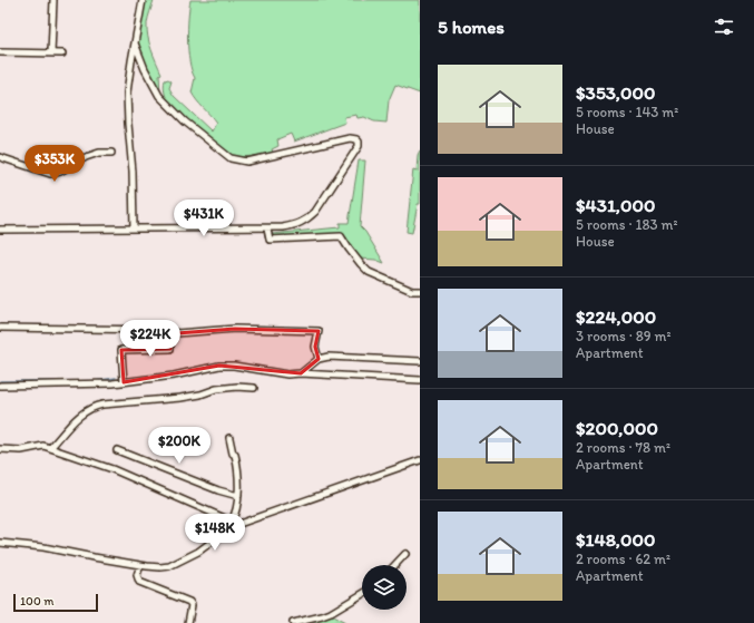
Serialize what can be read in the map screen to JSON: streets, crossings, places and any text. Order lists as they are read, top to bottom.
{
  "scale_bar": "100 m",
  "page": {
    "heading": "5 homes",
    "list": [
      {
        "name": "$353,000",
        "note": "5 rooms · 143 m² · House"
      },
      {
        "name": "$431,000",
        "note": "5 rooms · 183 m² · House"
      },
      {
        "name": "$224,000",
        "note": "3 rooms · 89 m² · Apartment"
      },
      {
        "name": "$200,000",
        "note": "2 rooms · 78 m² · Apartment"
      },
      {
        "name": "$148,000",
        "note": "2 rooms · 62 m² · Apartment"
      }
    ],
    "price": [
      "$353K",
      "$431K",
      "$224K",
      "$200K",
      "$148K"
    ],
    "scale": "100 m"
  }
}
